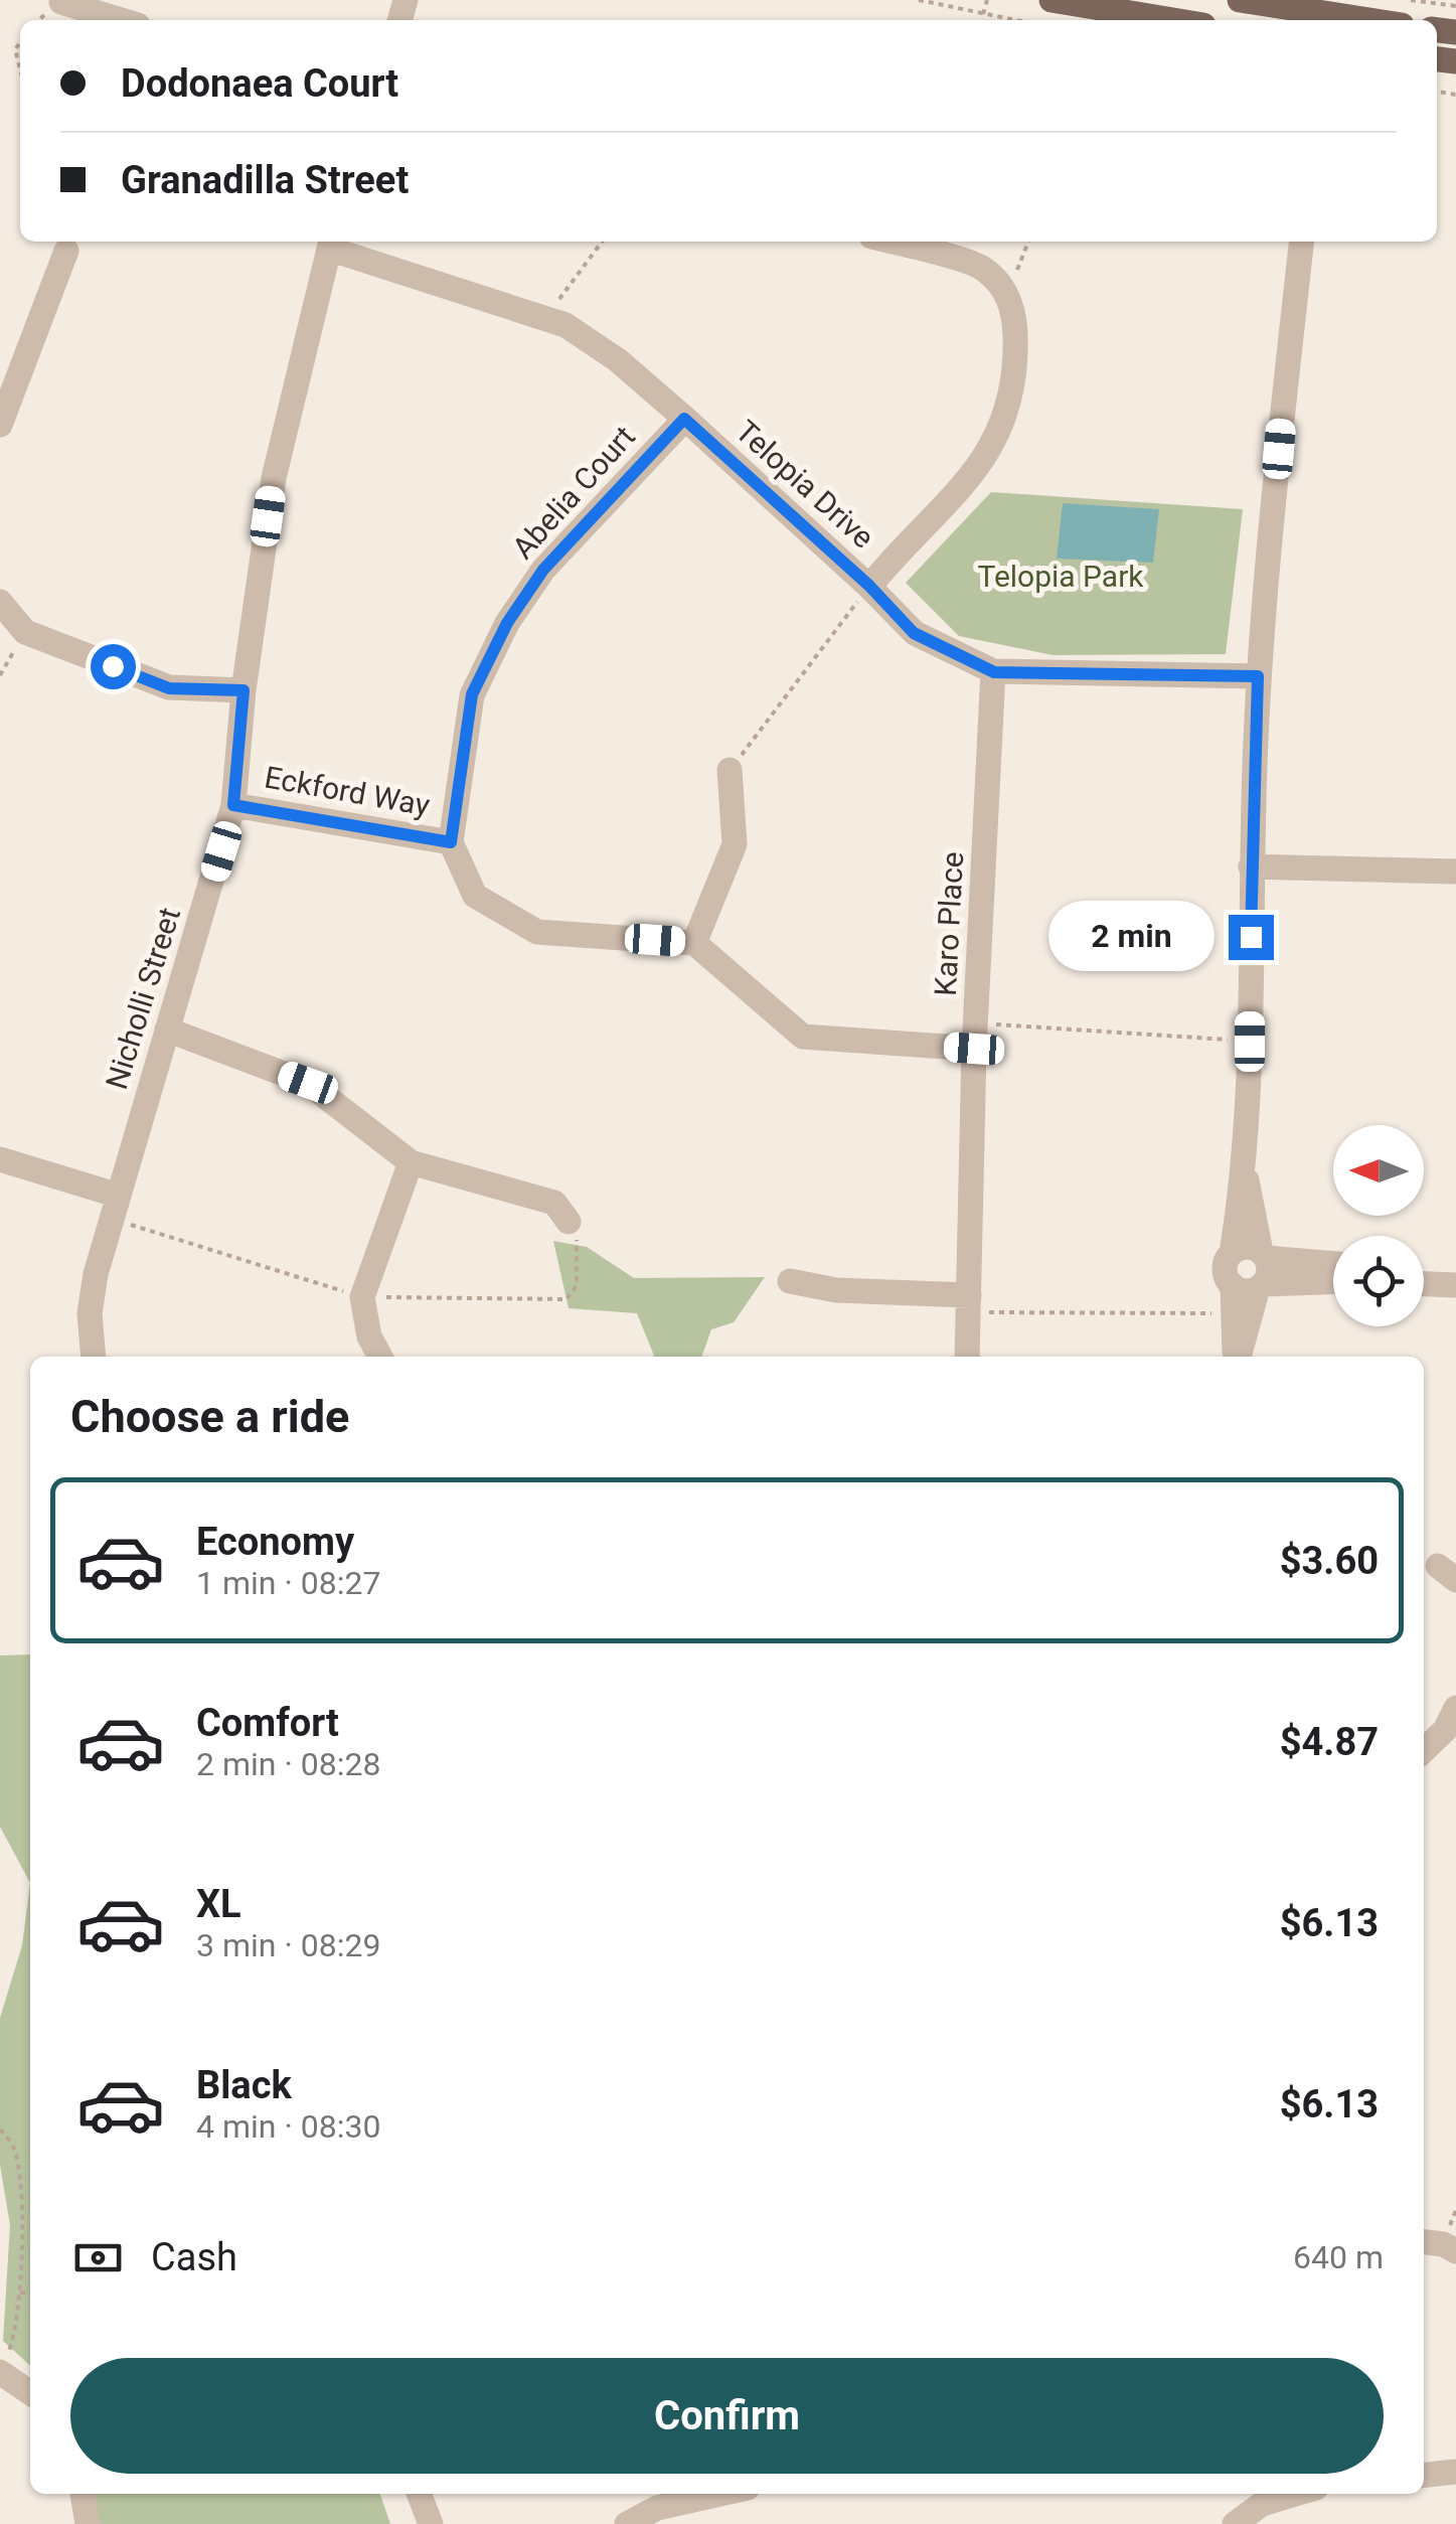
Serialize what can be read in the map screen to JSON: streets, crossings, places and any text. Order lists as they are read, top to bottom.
{
  "streets": {
    "street": [
      "Telopia Drive",
      "Abelia Court",
      "Eckford Way",
      "Karo Place",
      "Nicholli Street"
    ]
  },
  "crossings": [
    ["Telopia Drive", "Abelia Court"],
    ["Telopia Drive", "Karo Place"],
    ["Telopia Drive", "Nicholli Street"],
    ["Abelia Court", "Eckford Way"],
    ["Eckford Way", "Nicholli Street"]
  ],
  "parks": ["Telopia Park"],
  "north": "left",
  "page": {
    "banner": ["Dodonaea Court", "Granadilla Street"],
    "bubble": "2 min",
    "heading": "Choose a ride",
    "list": [
      {
        "name": "Economy",
        "note": "1 min · 08:27",
        "value": "$3.60"
      },
      {
        "name": "Comfort",
        "note": "2 min · 08:28",
        "value": "$4.87"
      },
      {
        "name": "XL",
        "note": "3 min · 08:29",
        "value": "$6.13"
      },
      {
        "name": "Black",
        "note": "4 min · 08:30",
        "value": "$6.13"
      }
    ],
    "pay": ["Cash", "640 m"],
    "buttons": "Confirm"
  }
}
